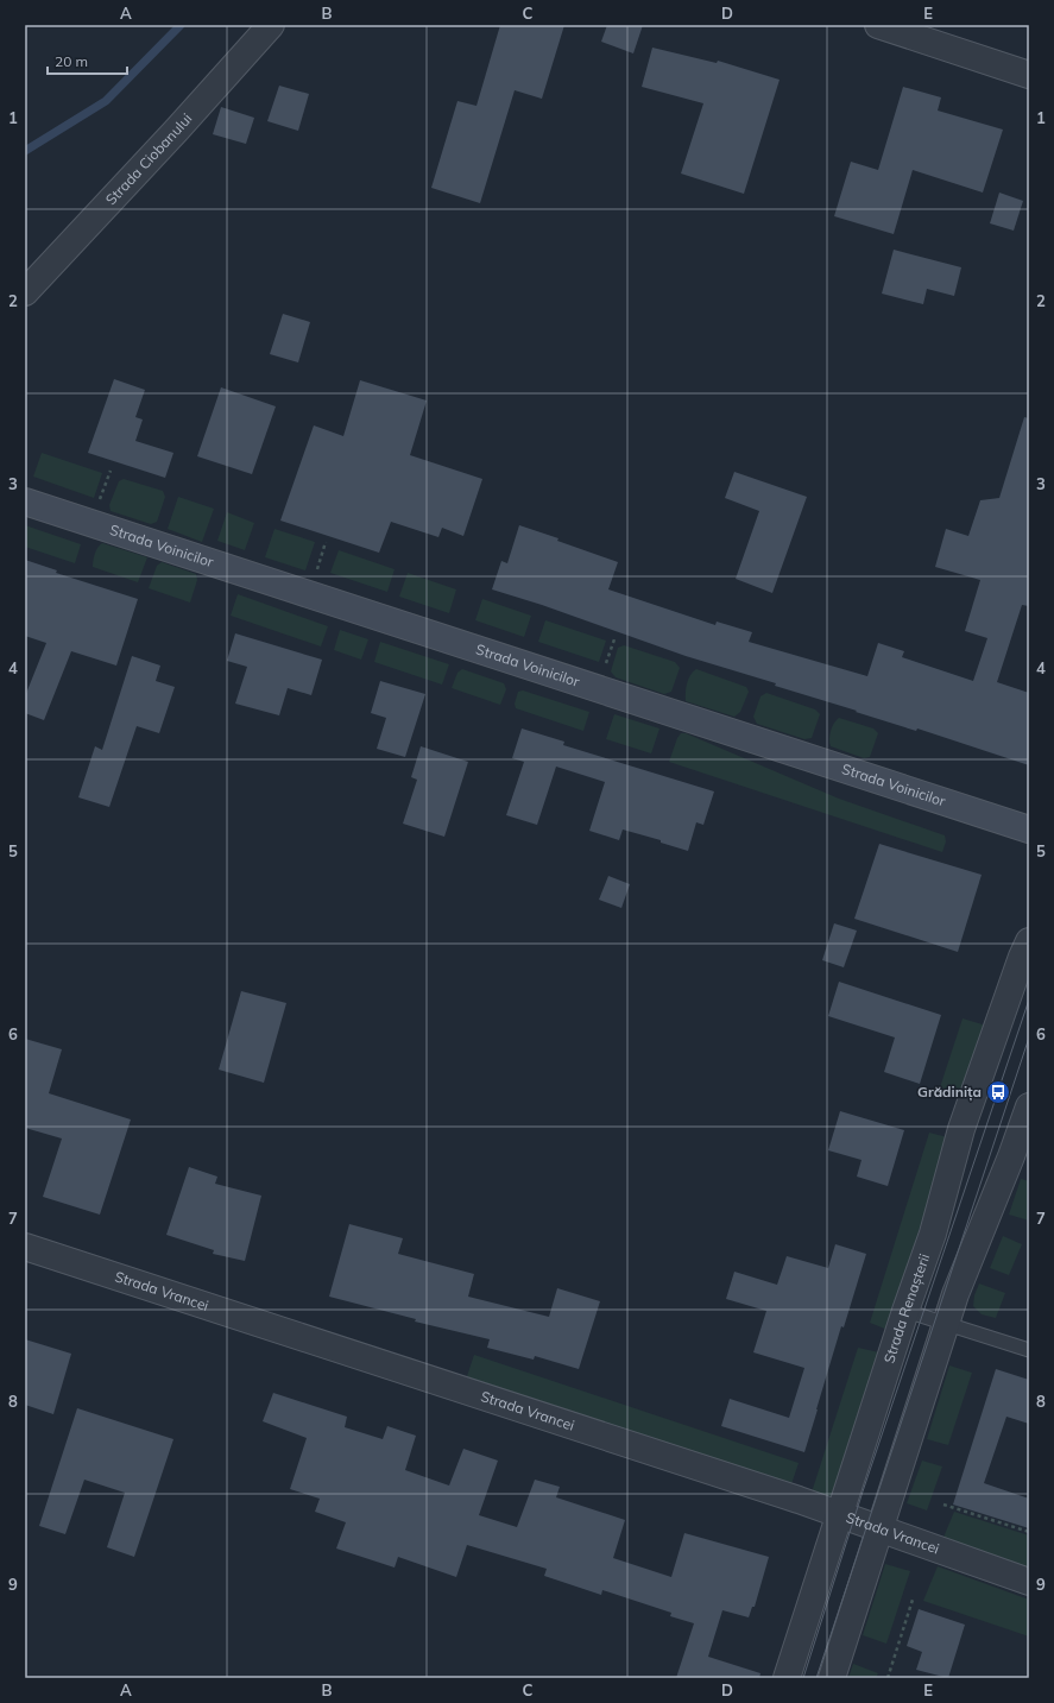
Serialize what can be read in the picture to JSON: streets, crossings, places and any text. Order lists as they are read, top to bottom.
{
  "streets": {
    "main road": ["Strada Voinicilor"],
    "street": ["Strada Ciobanului", "Strada Vrancei", "Strada Renașterii"]
  },
  "crossings": [
    ["Strada Vrancei", "Strada Renașterii"]
  ],
  "places": {
    "bus stop": ["Grădinița"]
  },
  "scale_bar": "20 m",
  "grid": {
    "columns": [
      "A",
      "B",
      "C",
      "D",
      "E"
    ],
    "rows": [
      "1",
      "2",
      "3",
      "4",
      "5",
      "6",
      "7",
      "8",
      "9"
    ]
  }
}
